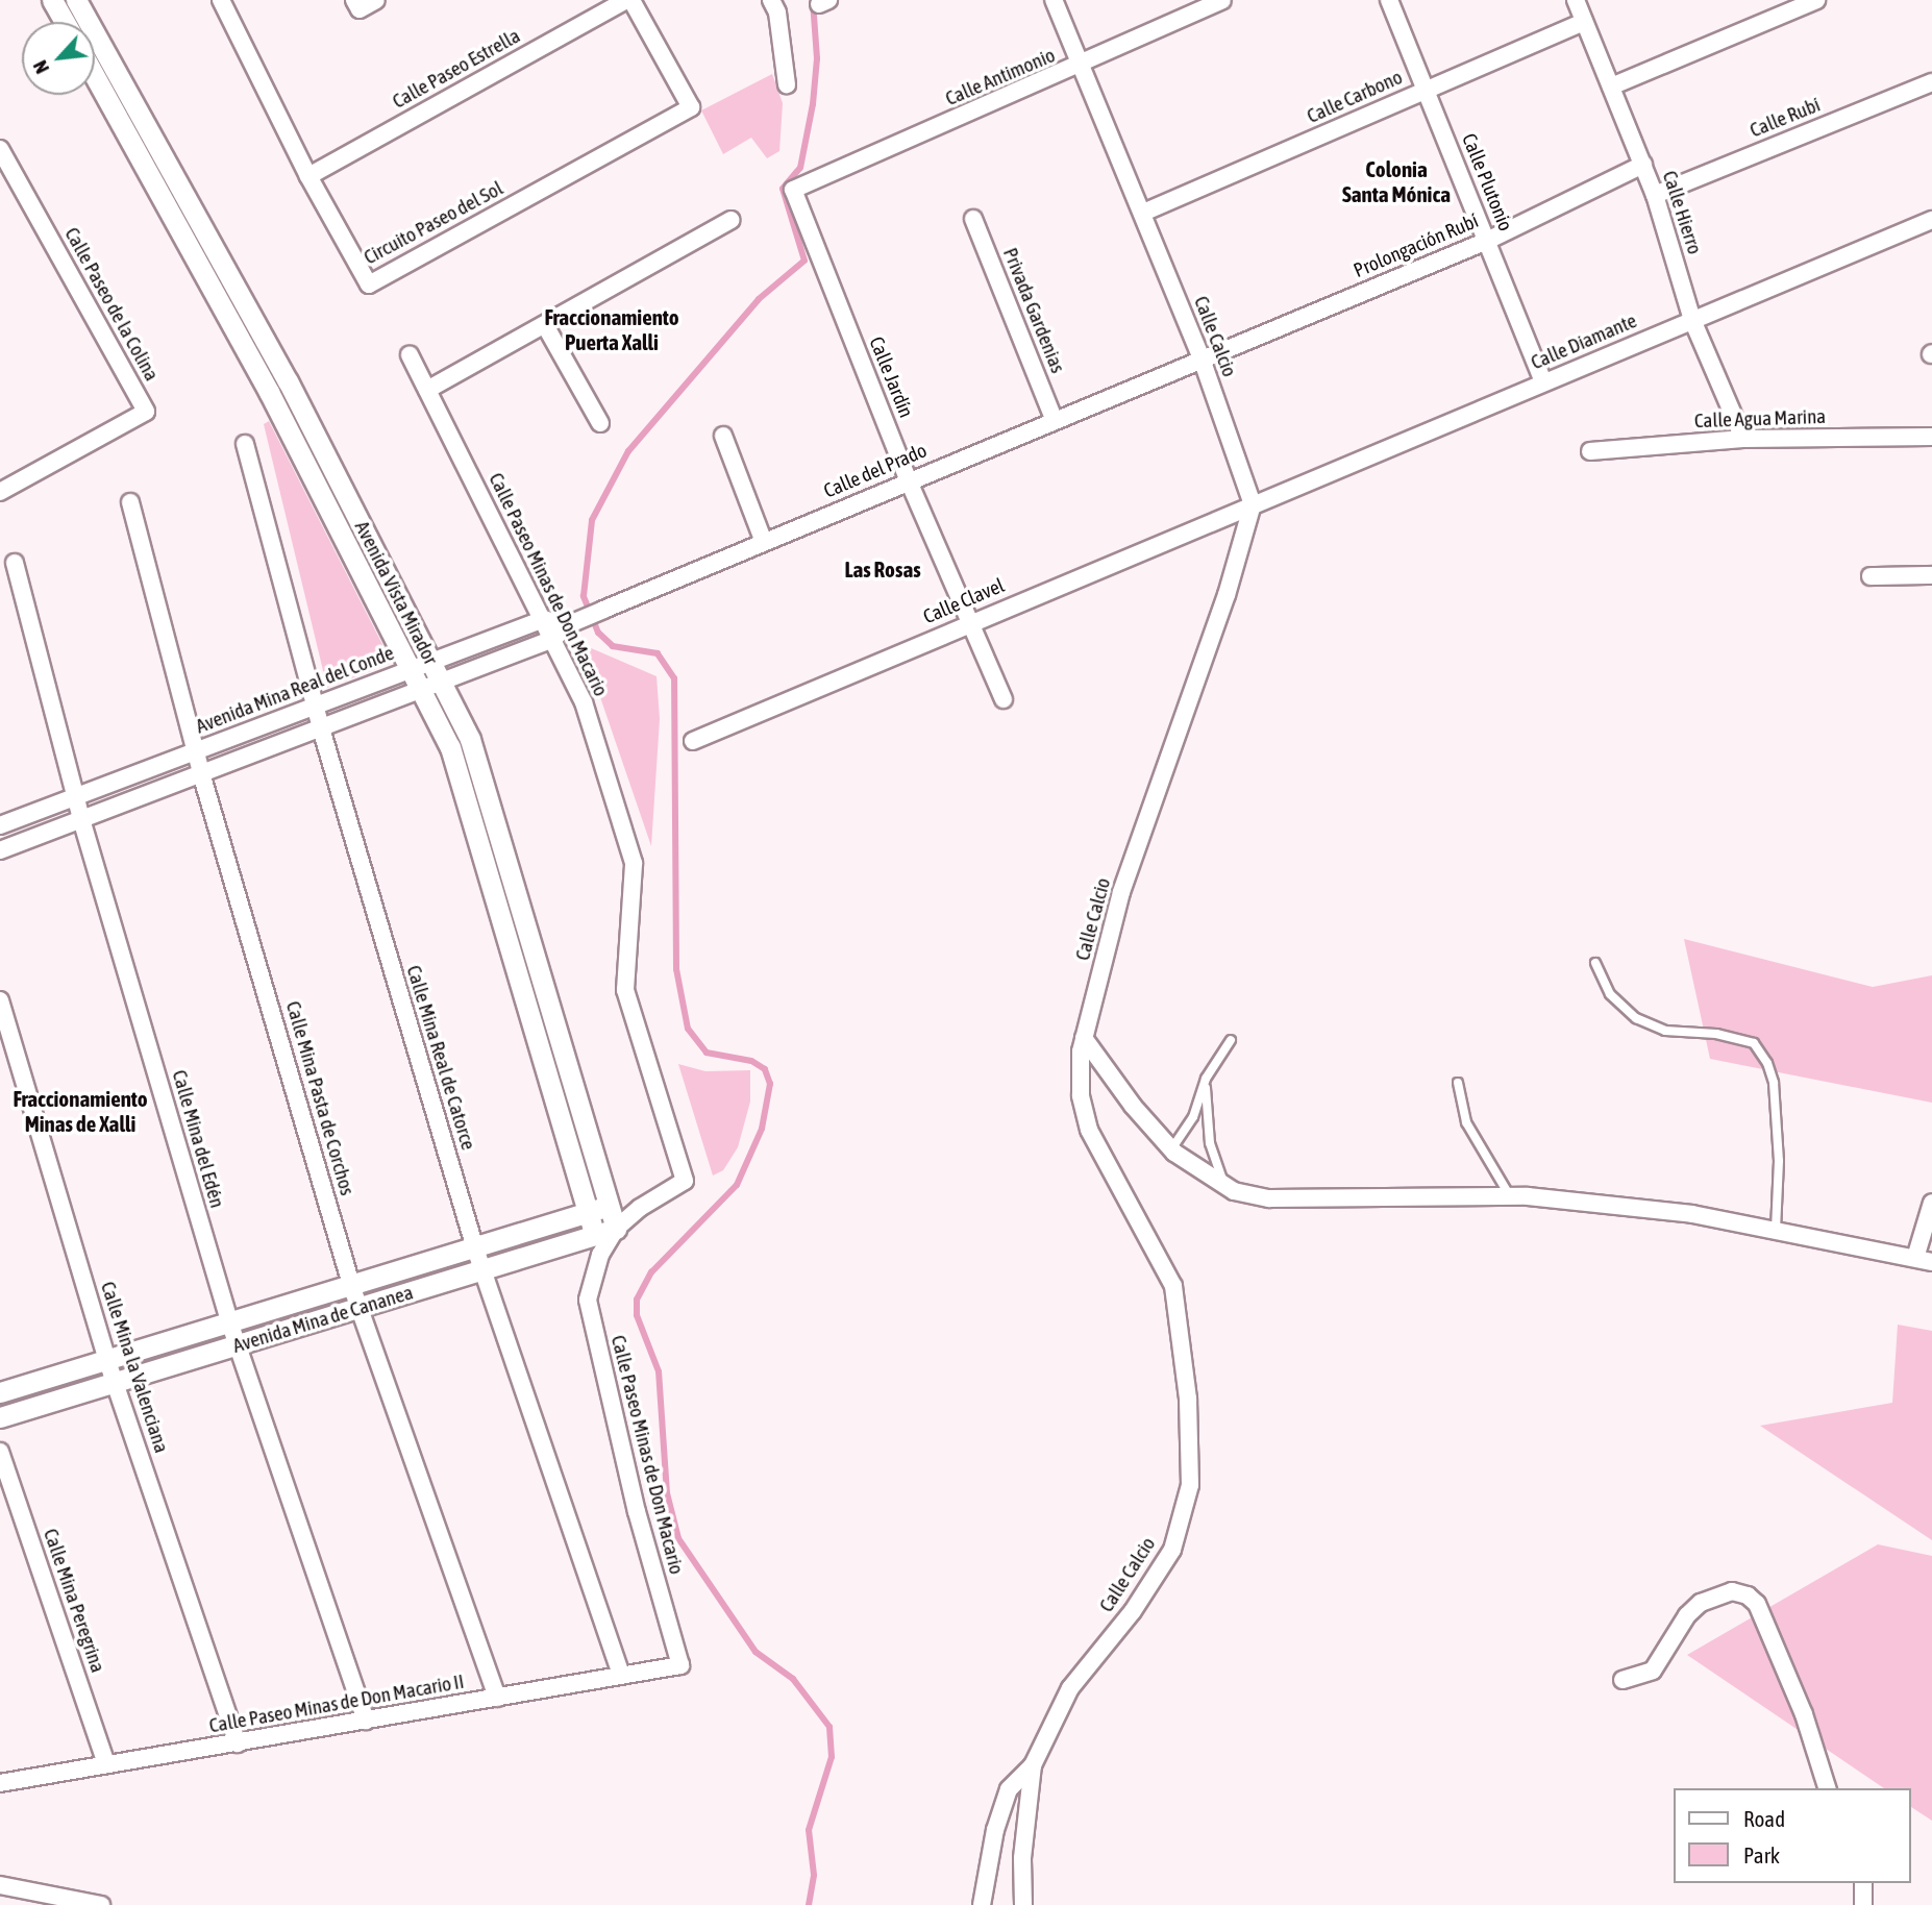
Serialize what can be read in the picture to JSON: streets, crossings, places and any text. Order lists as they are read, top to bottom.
{
  "streets": {
    "street": [
      "Calle Paseo Estrella",
      "Calle Antimonio",
      "Calle Carbono",
      "Calle Rubí",
      "Calle Plutonio",
      "Calle Hierro",
      "Circuito Paseo del Sol",
      "Prolongación Rubí",
      "Calle Paseo de la Colina",
      "Privada Gardenias",
      "Calle Calcio",
      "Calle Diamante",
      "Calle Jardín",
      "Calle Agua Marina",
      "Calle del Prado",
      "Calle Paseo Minas de Don Macario",
      "Avenida Vista Mirador",
      "Calle Clavel",
      "Avenida Mina Real del Conde",
      "Calle Mina Real de Catorce",
      "Calle Mina Pasta de Corchos",
      "Calle Mina del Edén",
      "Avenida Mina de Cananea",
      "Calle Mina la Valenciana",
      "Calle Mina Peregrina",
      "Calle Paseo Minas de Don Macario II"
    ]
  },
  "crossings": [
    ["Calle Paseo Estrella", "Circuito Paseo del Sol"],
    ["Calle Antimonio", "Calle Calcio"],
    ["Calle Antimonio", "Calle Jardín"],
    ["Calle Carbono", "Calle Plutonio"],
    ["Calle Carbono", "Calle Hierro"],
    ["Calle Carbono", "Calle Calcio"],
    ["Calle Rubí", "Calle Hierro"],
    ["Calle Plutonio", "Prolongación Rubí"],
    ["Calle Plutonio", "Calle Diamante"],
    ["Calle Hierro", "Prolongación Rubí"],
    ["Calle Hierro", "Calle Diamante"],
    ["Calle Hierro", "Calle Agua Marina"],
    ["Prolongación Rubí", "Calle Calcio"],
    ["Prolongación Rubí", "Calle del Prado"],
    ["Privada Gardenias", "Calle del Prado"],
    ["Calle Calcio", "Calle Diamante"],
    ["Calle Calcio", "Calle del Prado"],
    ["Calle Calcio", "Calle Clavel"],
    ["Calle Diamante", "Calle Clavel"],
    ["Calle Jardín", "Calle del Prado"],
    ["Calle Jardín", "Calle Clavel"],
    ["Calle Paseo Minas de Don Macario", "Avenida Vista Mirador"],
    ["Calle Paseo Minas de Don Macario", "Avenida Mina Real del Conde"],
    ["Calle Paseo Minas de Don Macario", "Avenida Mina de Cananea"],
    ["Calle Paseo Minas de Don Macario", "Calle Paseo Minas de Don Macario II"],
    ["Avenida Vista Mirador", "Avenida Mina Real del Conde"],
    ["Avenida Vista Mirador", "Avenida Mina de Cananea"],
    ["Avenida Mina Real del Conde", "Calle Mina Real de Catorce"],
    ["Avenida Mina Real del Conde", "Calle Mina Pasta de Corchos"],
    ["Avenida Mina Real del Conde", "Calle Mina del Edén"],
    ["Calle Mina Real de Catorce", "Avenida Mina de Cananea"],
    ["Calle Mina Real de Catorce", "Calle Paseo Minas de Don Macario II"],
    ["Calle Mina Pasta de Corchos", "Avenida Mina de Cananea"],
    ["Calle Mina Pasta de Corchos", "Calle Paseo Minas de Don Macario II"],
    ["Calle Mina del Edén", "Avenida Mina de Cananea"],
    ["Calle Mina del Edén", "Calle Paseo Minas de Don Macario II"],
    ["Avenida Mina de Cananea", "Calle Mina la Valenciana"],
    ["Calle Mina la Valenciana", "Calle Paseo Minas de Don Macario II"],
    ["Calle Mina Peregrina", "Calle Paseo Minas de Don Macario II"]
  ],
  "districts": [
    "Colonia Santa Mónica",
    "Fraccionamiento Puerta Xalli",
    "Las Rosas",
    "Fraccionamiento Minas de Xalli"
  ],
  "legend": ["Road", "Park"],
  "north": "bottom left"
}
